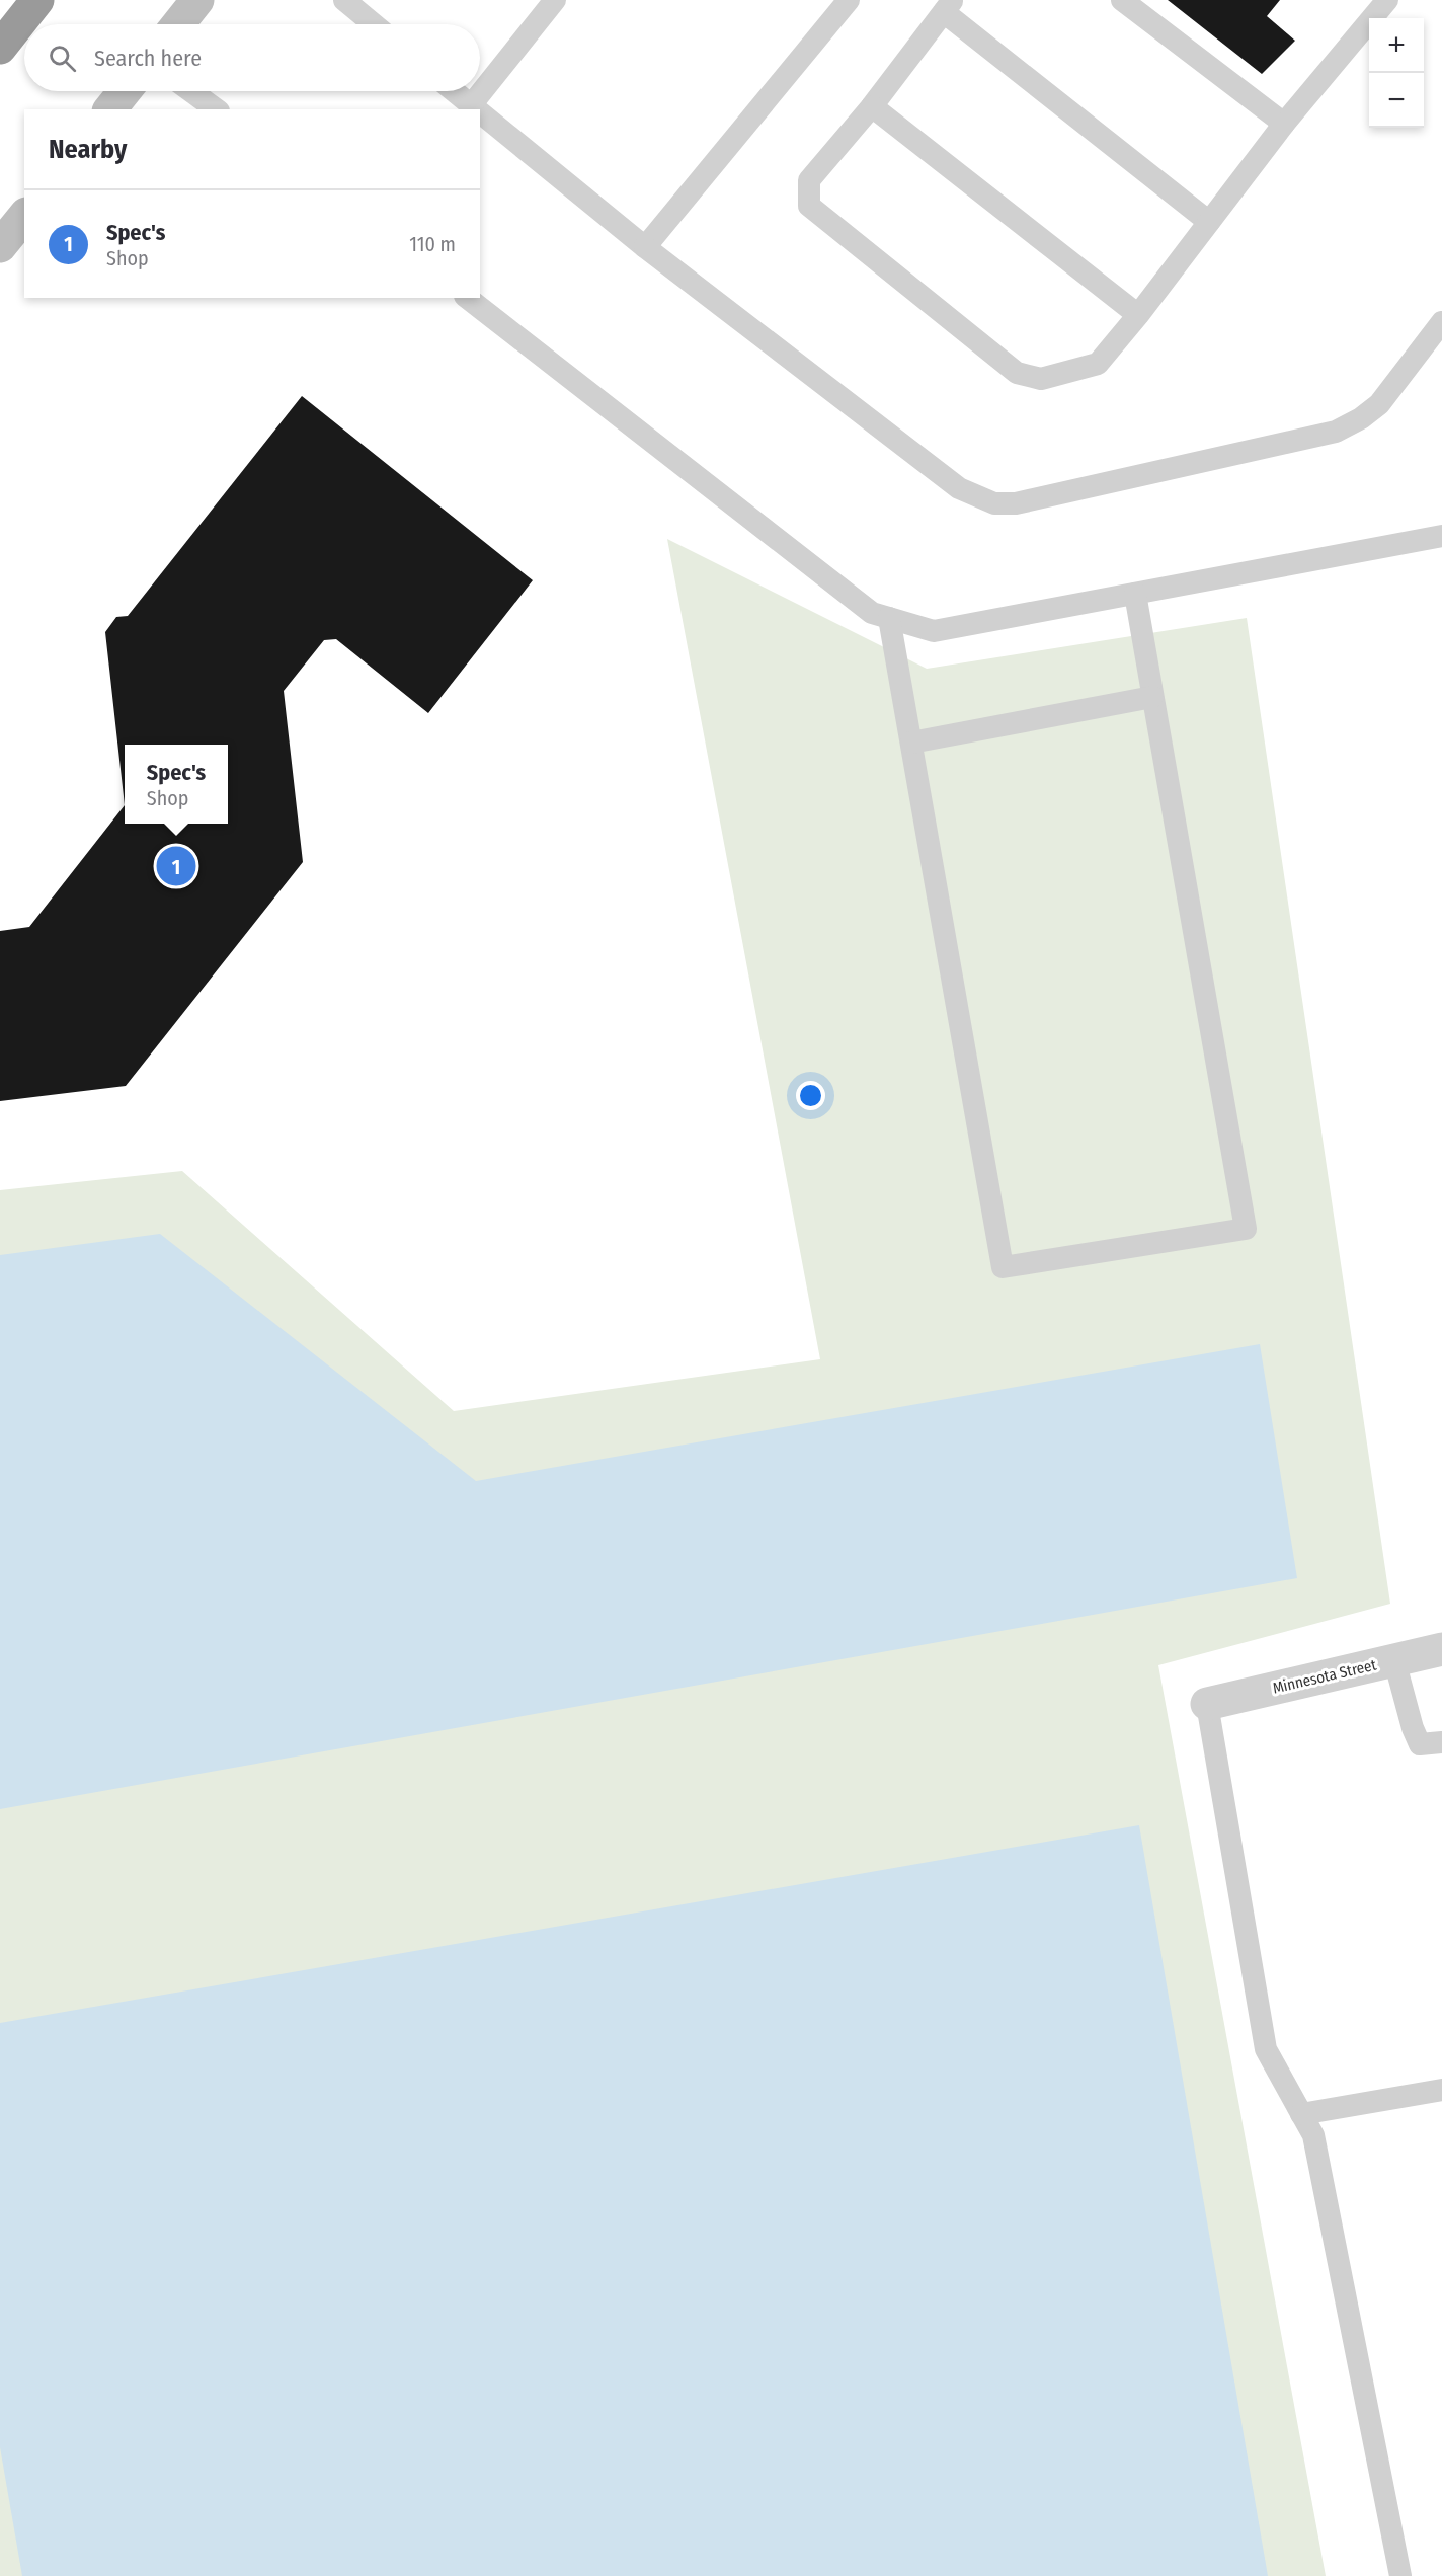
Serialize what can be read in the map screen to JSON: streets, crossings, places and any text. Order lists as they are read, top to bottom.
{
  "streets": {
    "street": ["Minnesota Street"]
  },
  "page": {
    "map_buttons": ["+", "−"],
    "search": "Search here",
    "heading": "Nearby",
    "list": [
      {
        "mark": "1",
        "name": "Spec's",
        "note": "Shop",
        "value": "110 m"
      }
    ],
    "popup": ["Spec's", "Shop"],
    "pins": "1"
  }
}
